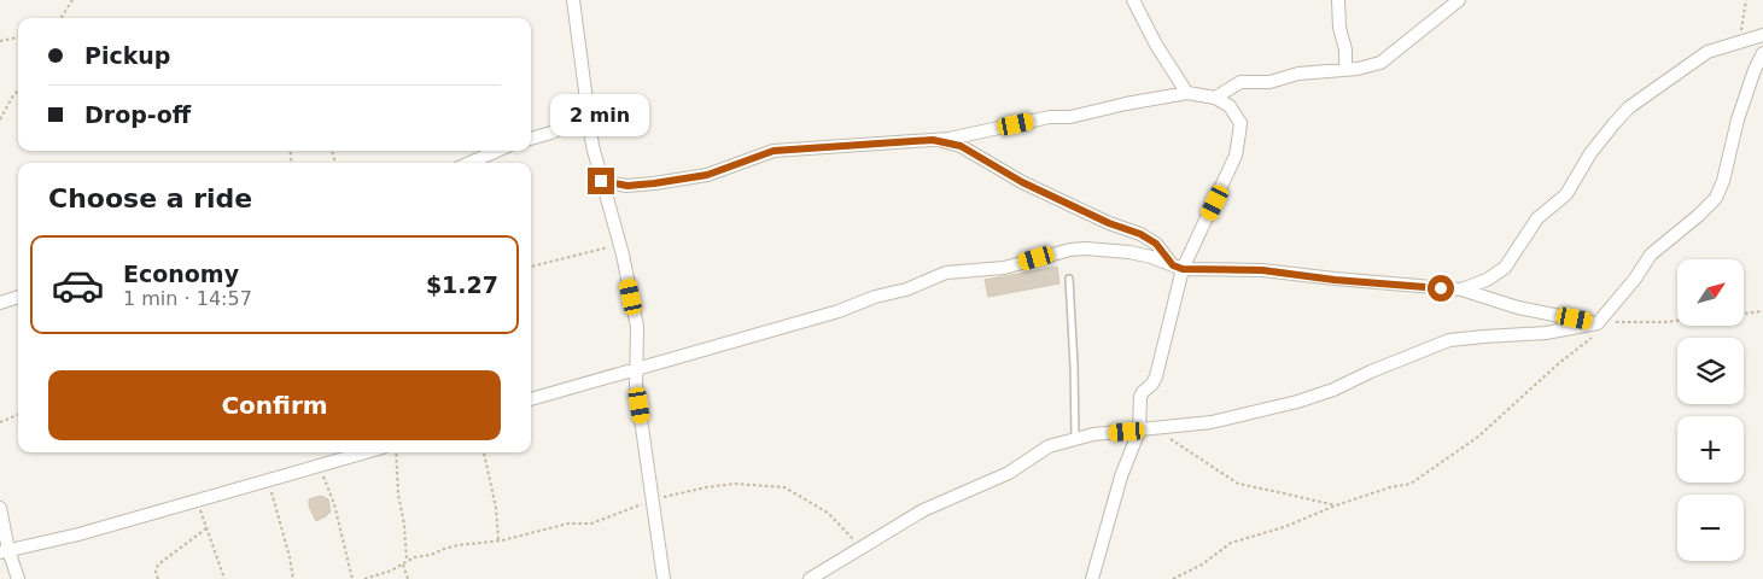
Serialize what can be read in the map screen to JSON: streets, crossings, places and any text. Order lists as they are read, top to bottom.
{
  "north": "top right",
  "page": {
    "banner": ["Pickup", "Drop-off"],
    "bubble": "2 min",
    "heading": "Choose a ride",
    "list": [
      {
        "name": "Economy",
        "note": "1 min · 14:57",
        "value": "$1.27"
      }
    ],
    "map_buttons": ["+", "−"],
    "buttons": "Confirm"
  }
}
